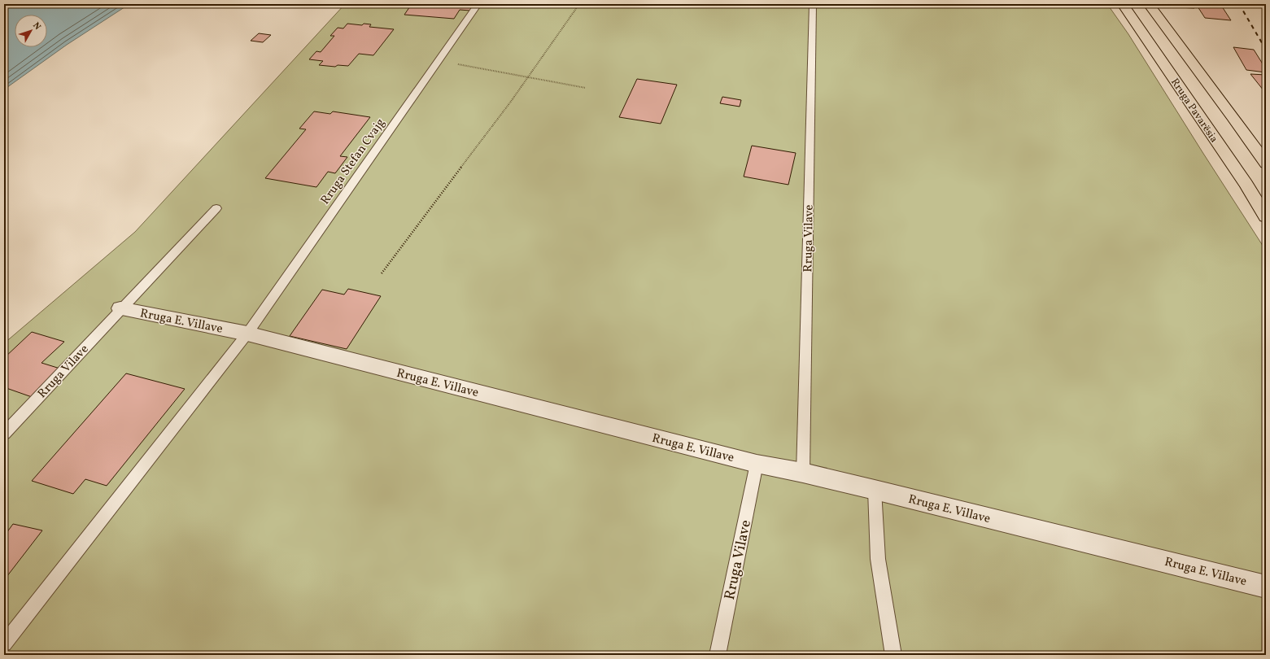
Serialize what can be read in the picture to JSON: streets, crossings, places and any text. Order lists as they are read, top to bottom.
{
  "streets": {
    "main road": ["Rruga Pavarësia"],
    "street": ["Rruga E. Villave"],
    "lane": ["Rruga Stefan Cvajg", "Rruga Vilave"]
  },
  "crossings": [
    ["Rruga Stefan Cvajg", "Rruga E. Villave"],
    ["Rruga Vilave", "Rruga E. Villave"]
  ],
  "north": "top right"
}
